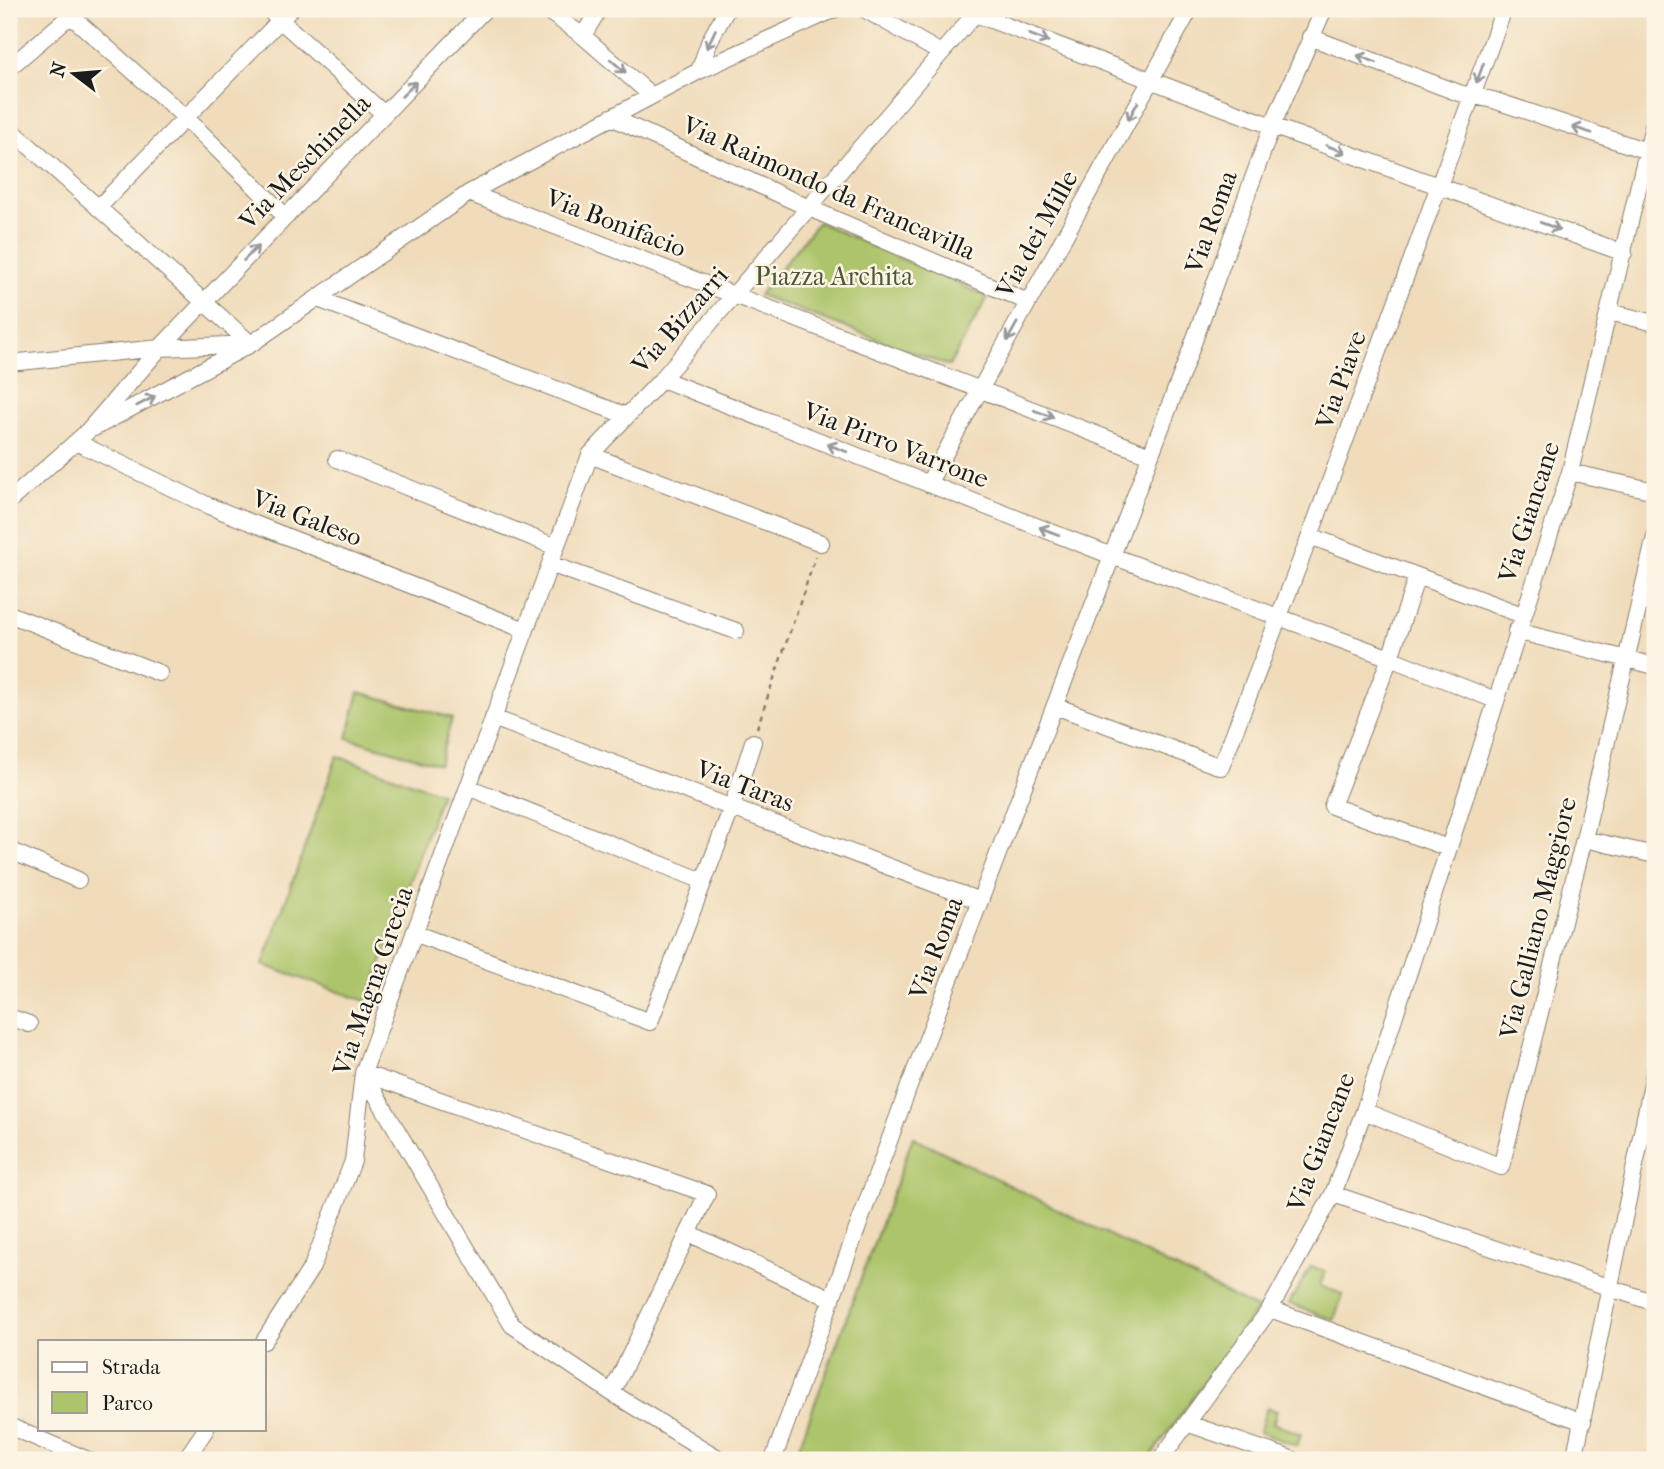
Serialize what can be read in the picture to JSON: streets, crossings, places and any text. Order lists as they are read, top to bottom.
{
  "streets": {
    "street": [
      "Via Meschinella",
      "Via Raimondo da Francavilla",
      "Via Roma",
      "Via Bonifacio",
      "Via dei Mille",
      "Via Bizzarri",
      "Via Piave",
      "Via Pirro Varrone",
      "Via Giancane",
      "Via Galeso",
      "Via Taras",
      "Via Galliano Maggiore",
      "Via Magna Grecia"
    ]
  },
  "crossings": [
    ["Via Meschinella", "Via Galeso"],
    ["Via Raimondo da Francavilla", "Via dei Mille"],
    ["Via Raimondo da Francavilla", "Via Bizzarri"],
    ["Via Roma", "Via Piave"],
    ["Via Roma", "Via Pirro Varrone"],
    ["Via Roma", "Via Taras"],
    ["Via Bonifacio", "Via dei Mille"],
    ["Via Bonifacio", "Via Bizzarri"],
    ["Via dei Mille", "Via Pirro Varrone"],
    ["Via Bizzarri", "Via Pirro Varrone"],
    ["Via Bizzarri", "Via Galeso"],
    ["Via Bizzarri", "Via Magna Grecia"],
    ["Via Piave", "Via Pirro Varrone"],
    ["Via Pirro Varrone", "Via Giancane"],
    ["Via Giancane", "Via Galliano Maggiore"],
    ["Via Galeso", "Via Magna Grecia"],
    ["Via Taras", "Via Magna Grecia"]
  ],
  "one_way": ["Via dei Mille"],
  "parks": ["Piazza Archita"],
  "legend": ["Strada", "Parco"],
  "north": "left"
}
